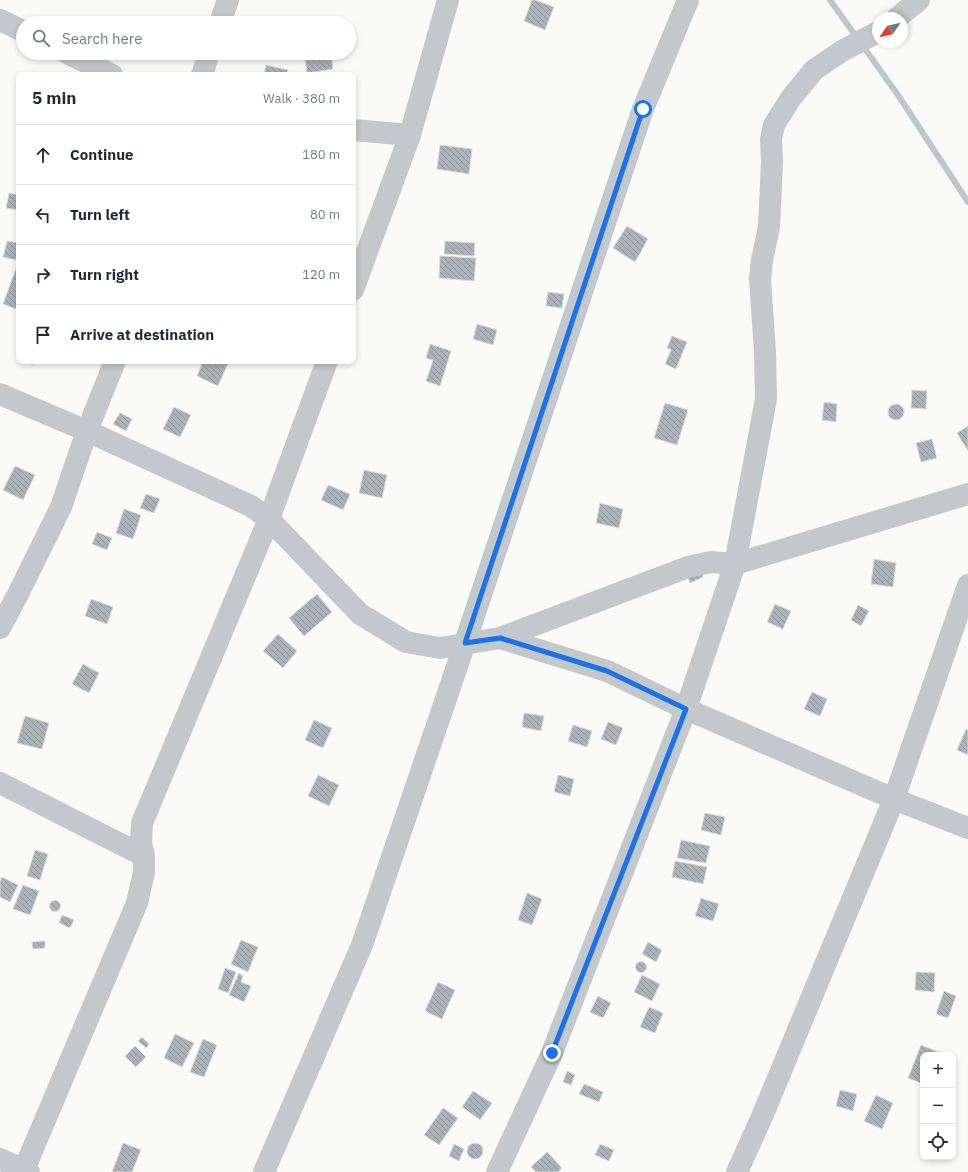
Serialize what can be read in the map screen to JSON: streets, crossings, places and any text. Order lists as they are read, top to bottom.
{
  "north": "bottom left",
  "page": {
    "search": "Search here",
    "heading": ["5 min", "Walk · 380 m"],
    "list": [
      ["Continue", "180 m"],
      ["Turn left", "80 m"],
      ["Turn right", "120 m"],
      "Arrive at destination"
    ],
    "map_buttons": ["+", "−"]
  }
}
